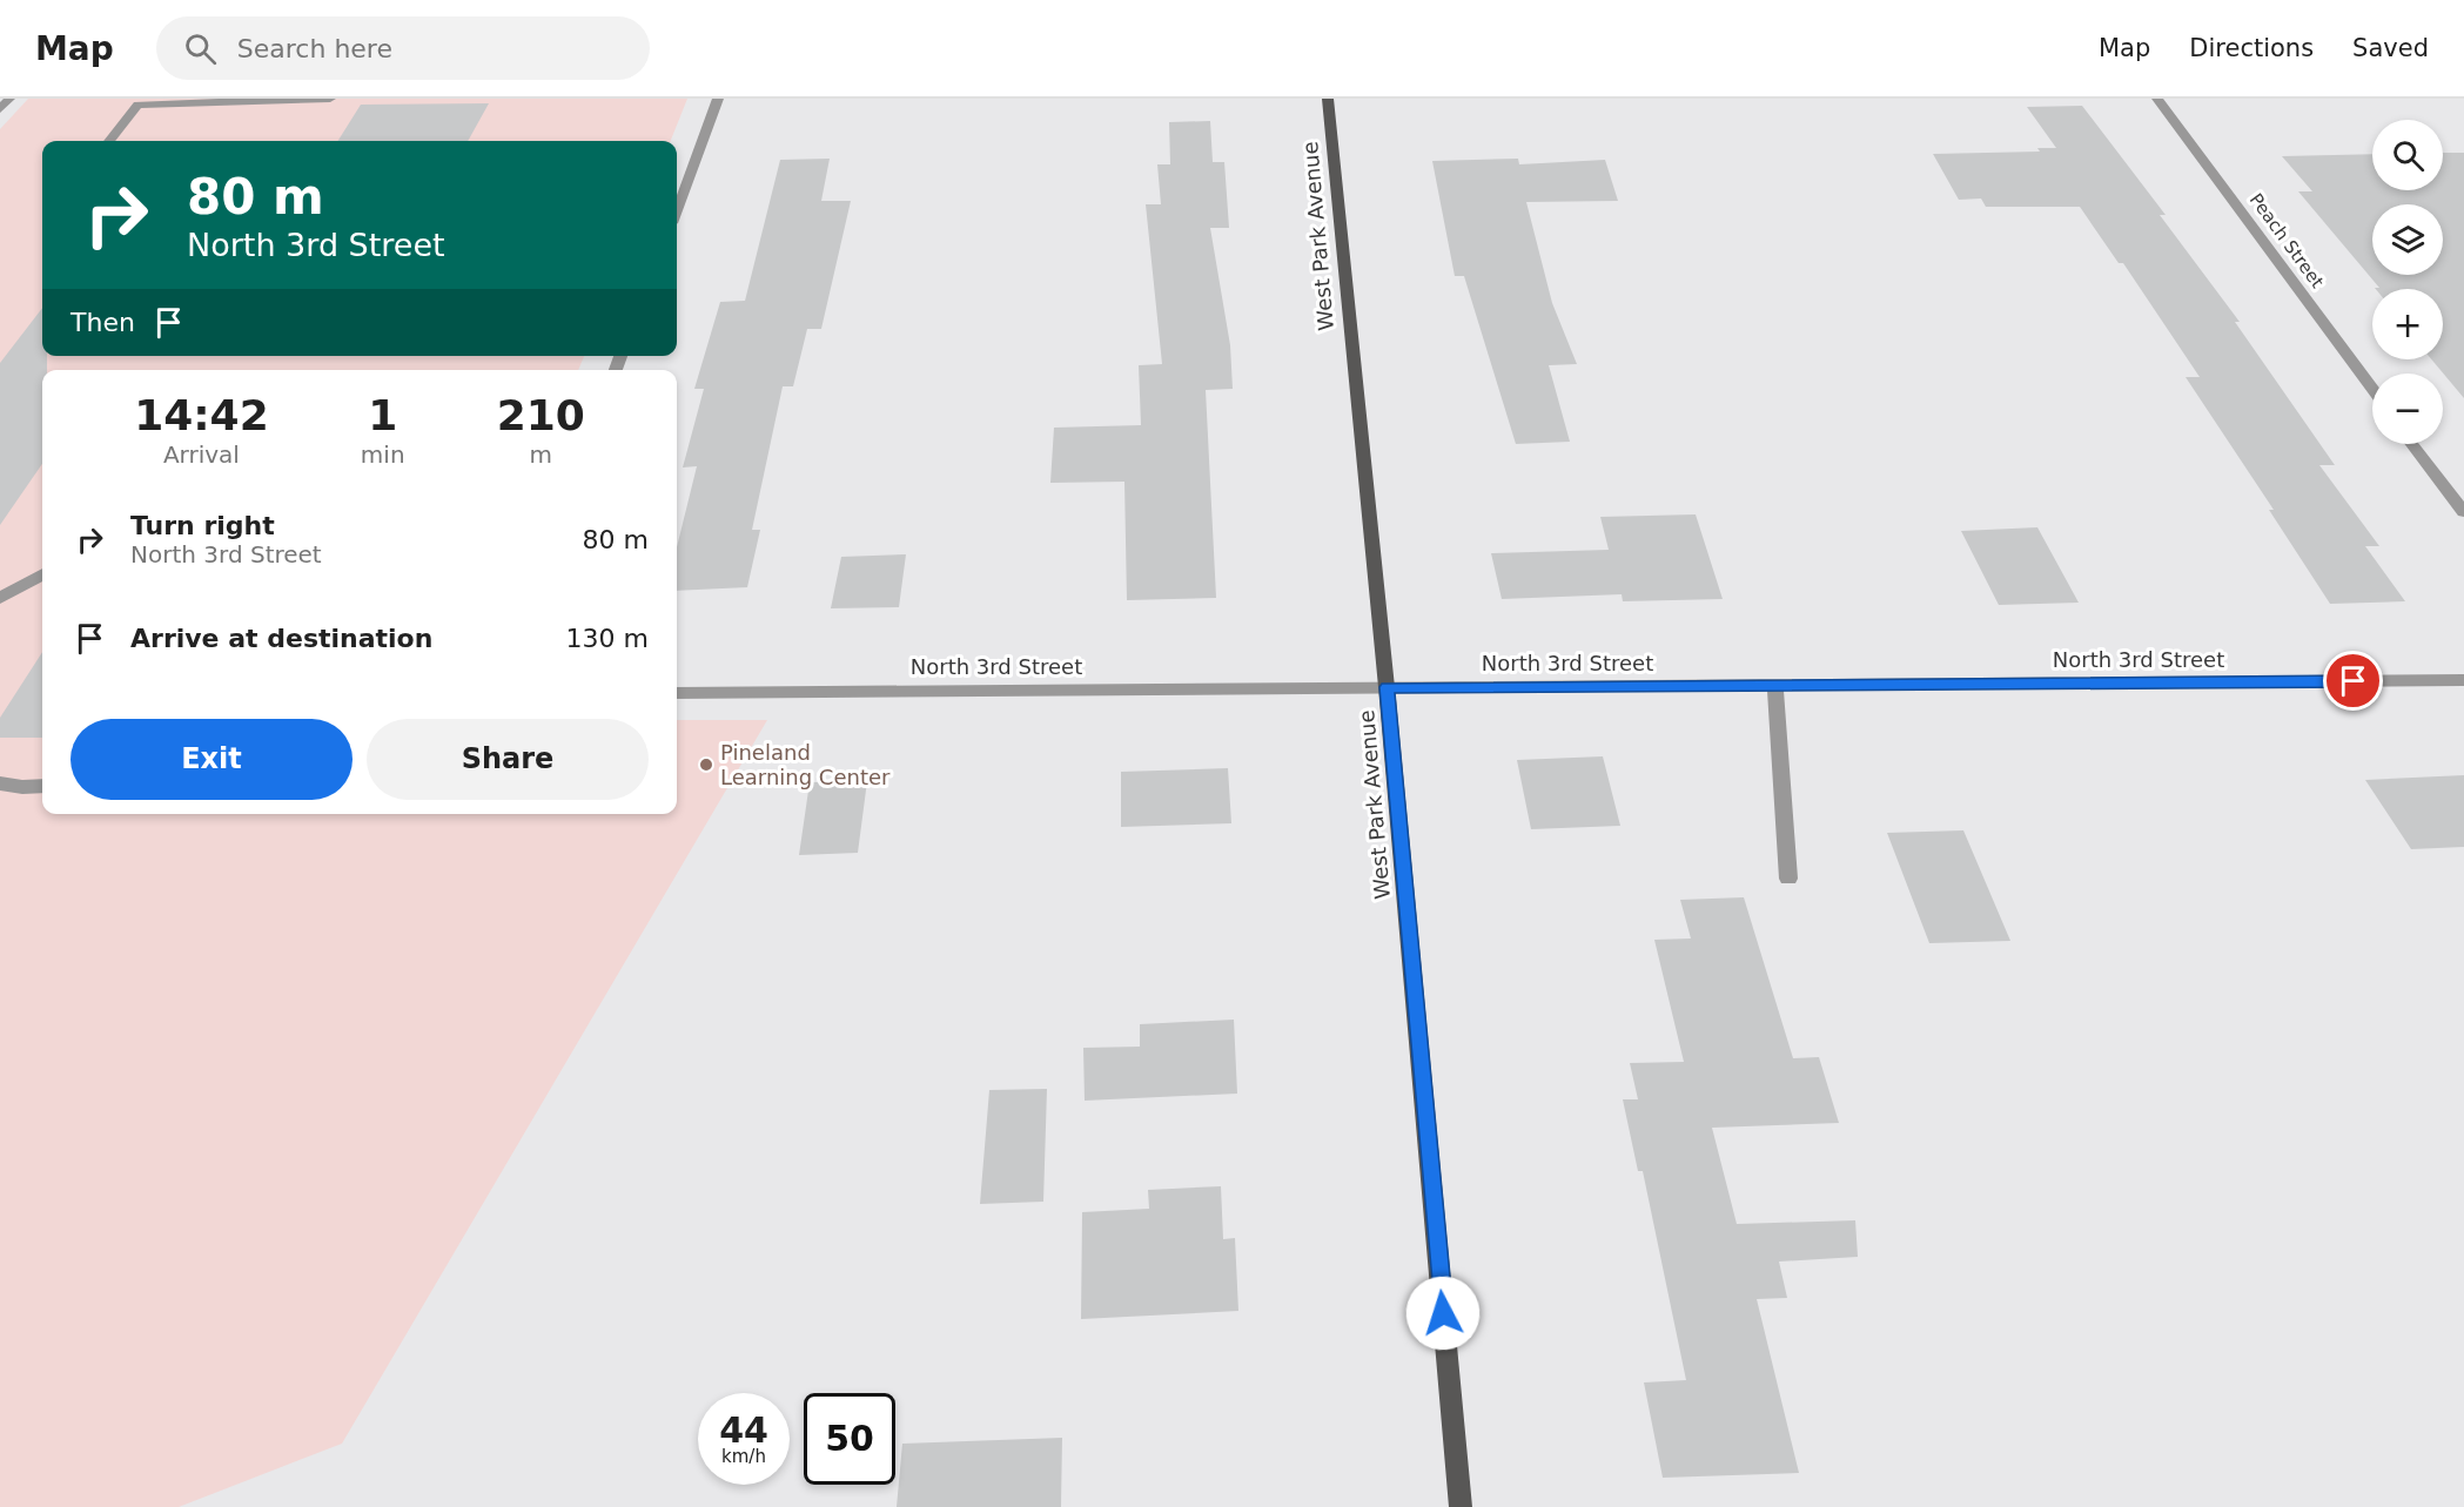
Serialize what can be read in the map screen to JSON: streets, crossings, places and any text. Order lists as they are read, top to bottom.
{
  "streets": {
    "main road": ["West Park Avenue"],
    "street": ["Peach Street", "North 3rd Street"]
  },
  "crossings": [
    ["West Park Avenue", "North 3rd Street"]
  ],
  "places": ["Pineland Learning Center"],
  "page": {
    "header": "Map",
    "search": "Search here",
    "nav": ["Map", "Directions", "Saved"],
    "map_buttons": ["+", "−"],
    "turn": ["80 m", "North 3rd Street"],
    "then": "Then",
    "eta": [
      "14:42",
      "Arrival",
      "1",
      "min",
      "210",
      "m"
    ],
    "list": [
      {
        "name": "Turn right",
        "note": "North 3rd Street",
        "value": "80 m"
      },
      {
        "name": "Arrive at destination",
        "value": "130 m"
      }
    ],
    "buttons": ["Exit", "Share"],
    "speed": "44 km/h",
    "limit": "50"
  }
}
